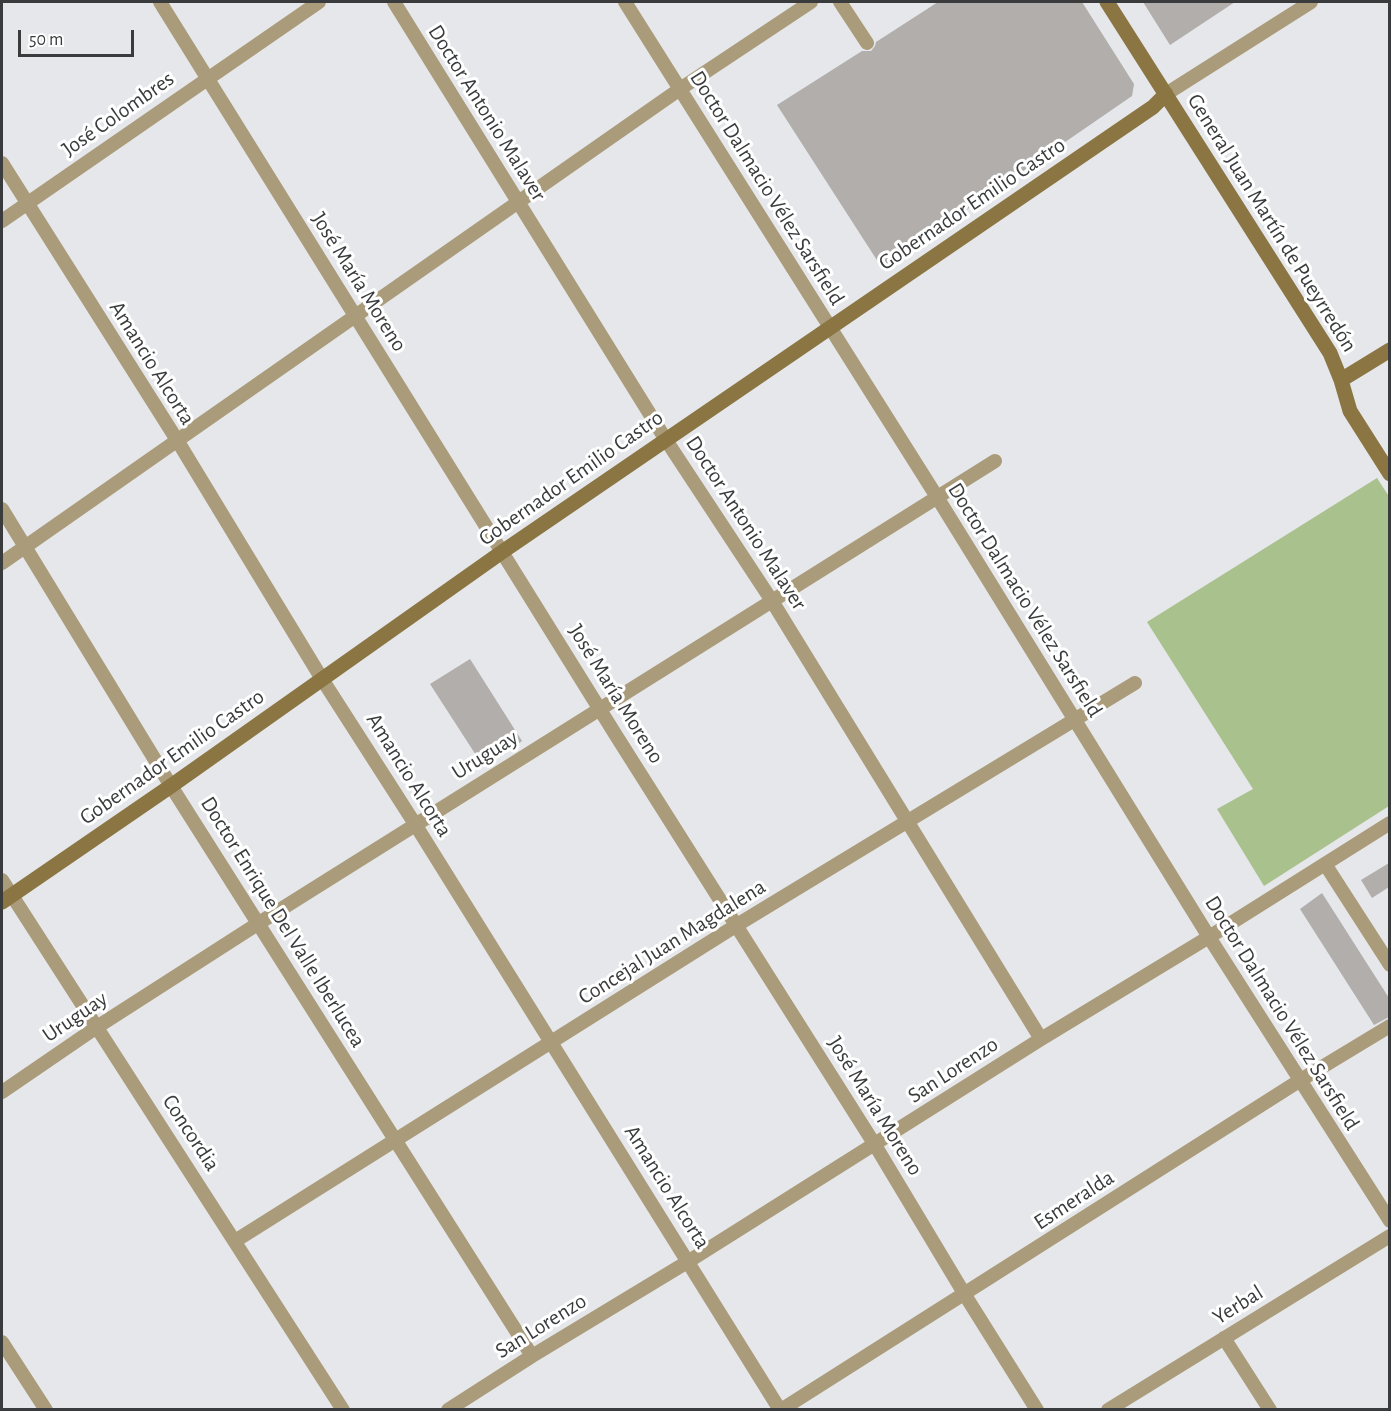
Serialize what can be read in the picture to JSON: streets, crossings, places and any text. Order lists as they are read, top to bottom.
{
  "streets": {
    "street": [
      "Doctor Antonio Malaver",
      "José Colombres",
      "Doctor Dalmacio Vélez Sarsfield",
      "Gobernador Emilio Castro",
      "General Juan Martín de Pueyrredón",
      "José María Moreno",
      "Amancio Alcorta",
      "Uruguay",
      "Doctor Enrique Del Valle Iberlucea",
      "Concejal Juan Magdalena",
      "San Lorenzo",
      "Concordia",
      "Esmeralda",
      "Yerbal"
    ]
  },
  "crossings": [
    ["Doctor Antonio Malaver", "Gobernador Emilio Castro"],
    ["Doctor Antonio Malaver", "Uruguay"],
    ["Doctor Antonio Malaver", "Concejal Juan Magdalena"],
    ["Doctor Antonio Malaver", "San Lorenzo"],
    ["José Colombres", "José María Moreno"],
    ["José Colombres", "Amancio Alcorta"],
    ["Doctor Dalmacio Vélez Sarsfield", "Gobernador Emilio Castro"],
    ["Doctor Dalmacio Vélez Sarsfield", "Uruguay"],
    ["Doctor Dalmacio Vélez Sarsfield", "Concejal Juan Magdalena"],
    ["Doctor Dalmacio Vélez Sarsfield", "San Lorenzo"],
    ["Doctor Dalmacio Vélez Sarsfield", "Esmeralda"],
    ["Gobernador Emilio Castro", "General Juan Martín de Pueyrredón"],
    ["Gobernador Emilio Castro", "José María Moreno"],
    ["Gobernador Emilio Castro", "Amancio Alcorta"],
    ["Gobernador Emilio Castro", "Doctor Enrique Del Valle Iberlucea"],
    ["Gobernador Emilio Castro", "Concordia"],
    ["José María Moreno", "Uruguay"],
    ["José María Moreno", "Concejal Juan Magdalena"],
    ["José María Moreno", "San Lorenzo"],
    ["José María Moreno", "Esmeralda"],
    ["Amancio Alcorta", "Uruguay"],
    ["Amancio Alcorta", "Concejal Juan Magdalena"],
    ["Amancio Alcorta", "San Lorenzo"],
    ["Amancio Alcorta", "Esmeralda"],
    ["Uruguay", "Doctor Enrique Del Valle Iberlucea"],
    ["Uruguay", "Concordia"],
    ["Doctor Enrique Del Valle Iberlucea", "Concejal Juan Magdalena"],
    ["Doctor Enrique Del Valle Iberlucea", "San Lorenzo"],
    ["Concejal Juan Magdalena", "Concordia"]
  ],
  "scale_bar": "50 m"
}
